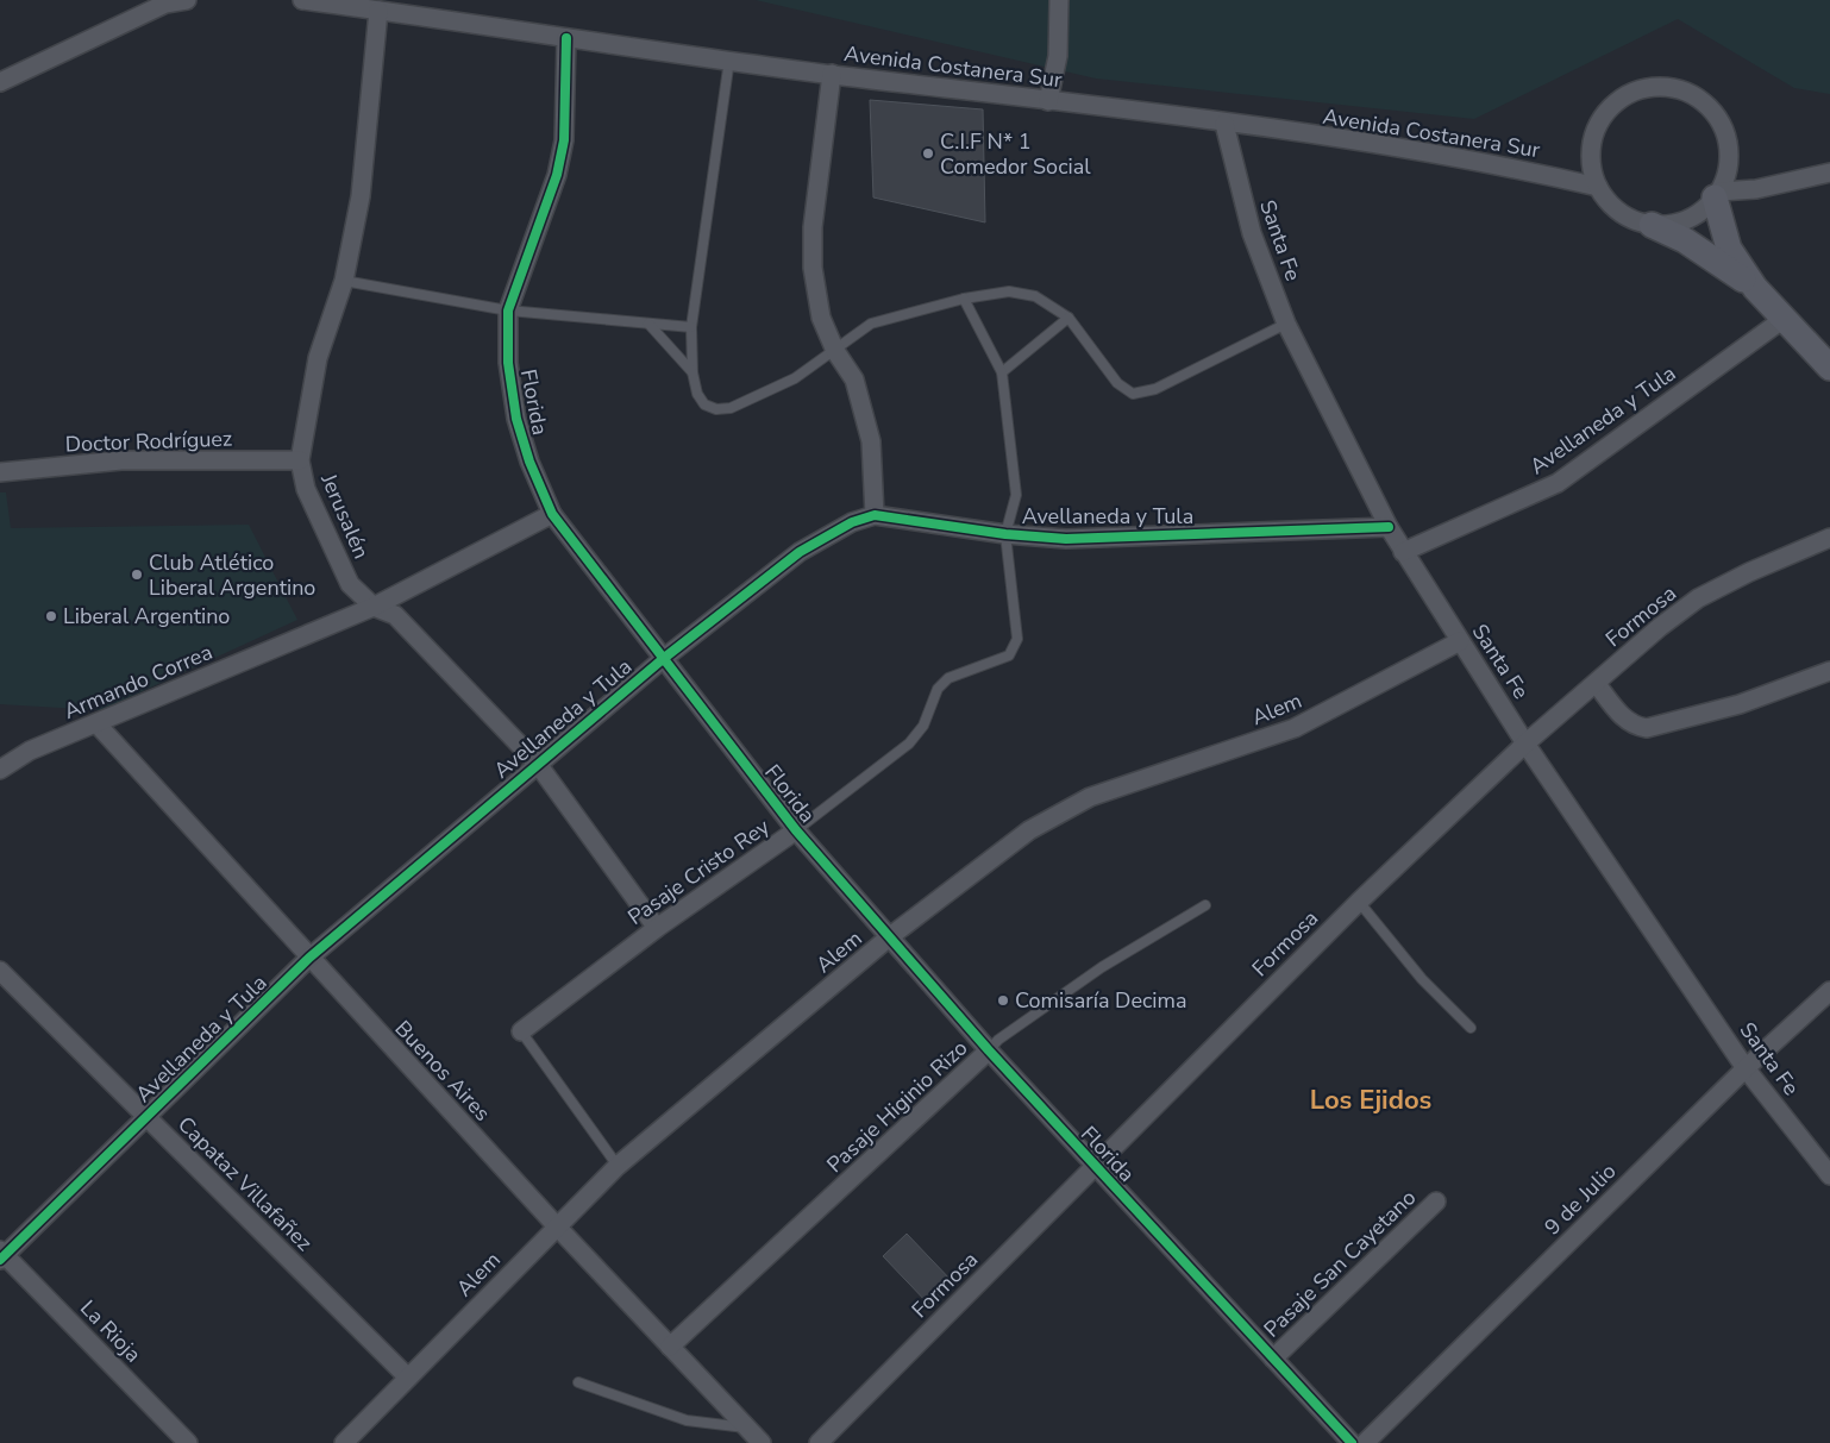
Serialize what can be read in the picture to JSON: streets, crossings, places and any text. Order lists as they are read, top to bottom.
{
  "streets": {
    "street": [
      "Avenida Costanera Sur",
      "Santa Fe",
      "Florida",
      "Avellaneda y Tula",
      "Doctor Rodríguez",
      "Jerusalén",
      "Formosa",
      "Armando Correa",
      "Alem",
      "Pasaje Cristo Rey",
      "Buenos Aires",
      "Pasaje Higinio Rizo",
      "Capataz Villafañez",
      "9 de Julio",
      "Pasaje San Cayetano",
      "La Rioja"
    ]
  },
  "crossings": [
    ["Avenida Costanera Sur", "Santa Fe"],
    ["Avenida Costanera Sur", "Florida"],
    ["Avenida Costanera Sur", "Jerusalén"],
    ["Santa Fe", "Avellaneda y Tula"],
    ["Santa Fe", "Formosa"],
    ["Santa Fe", "Alem"],
    ["Santa Fe", "9 de Julio"],
    ["Florida", "Avellaneda y Tula"],
    ["Florida", "Formosa"],
    ["Florida", "Armando Correa"],
    ["Florida", "Alem"],
    ["Florida", "Pasaje Cristo Rey"],
    ["Florida", "Pasaje Higinio Rizo"],
    ["Florida", "Pasaje San Cayetano"],
    ["Avellaneda y Tula", "Jerusalén"],
    ["Avellaneda y Tula", "Pasaje Cristo Rey"],
    ["Avellaneda y Tula", "Buenos Aires"],
    ["Avellaneda y Tula", "Capataz Villafañez"],
    ["Avellaneda y Tula", "La Rioja"],
    ["Doctor Rodríguez", "Jerusalén"],
    ["Jerusalén", "Armando Correa"],
    ["Jerusalén", "Pasaje Cristo Rey"],
    ["Armando Correa", "Buenos Aires"],
    ["Alem", "Pasaje Cristo Rey"],
    ["Alem", "Buenos Aires"],
    ["Alem", "Capataz Villafañez"],
    ["Buenos Aires", "Pasaje Higinio Rizo"]
  ],
  "districts": ["Los Ejidos"],
  "places": [
    "C.I.F N* 1 Comedor Social",
    "Club Atlético Liberal Argentino",
    "Liberal Argentino",
    "Comisaría Decima"
  ]
}
